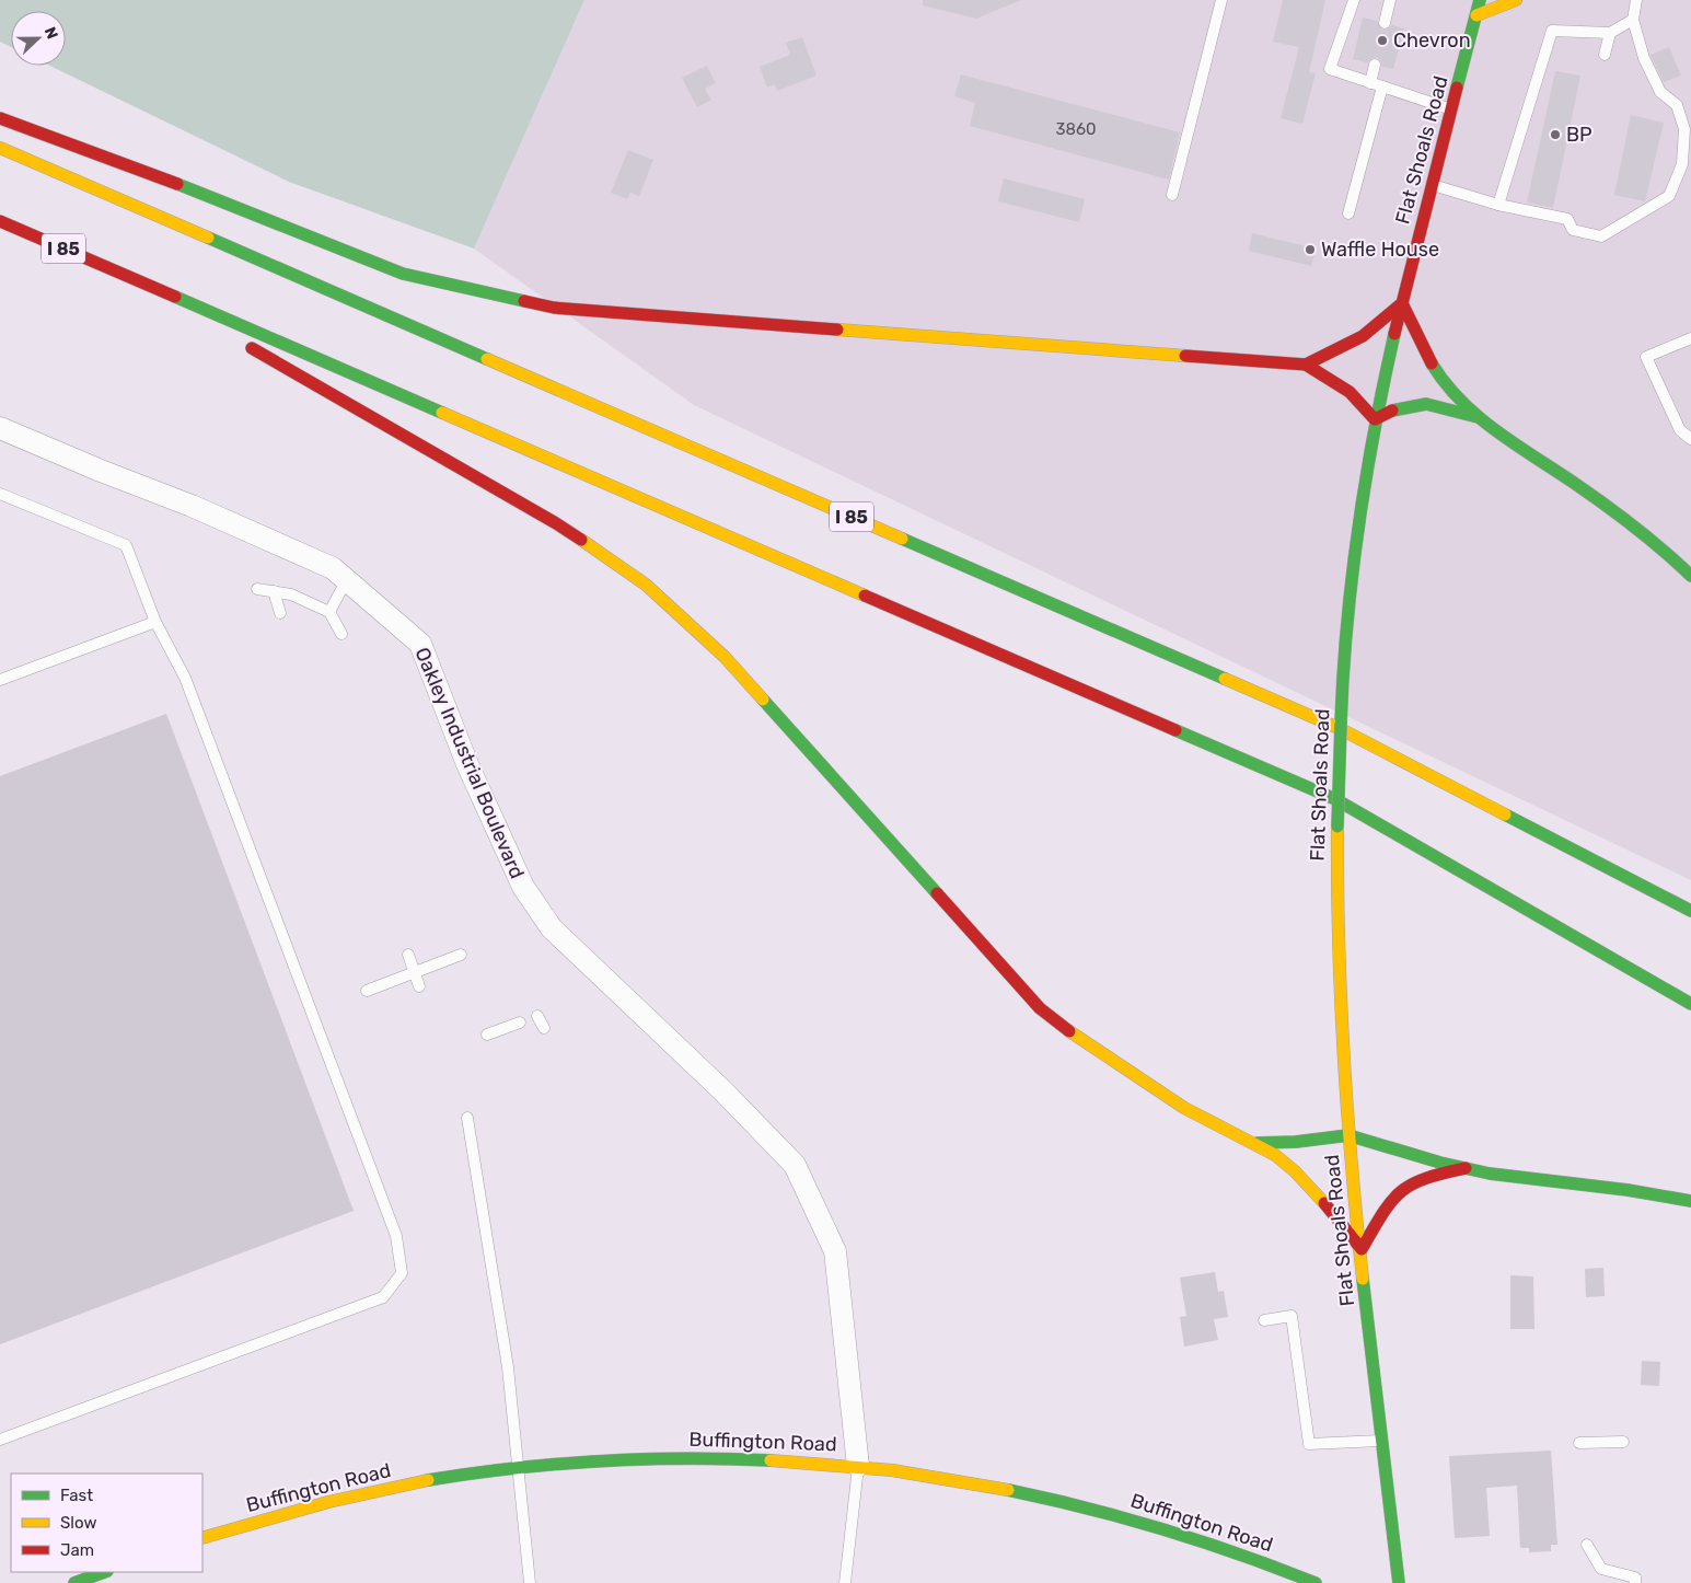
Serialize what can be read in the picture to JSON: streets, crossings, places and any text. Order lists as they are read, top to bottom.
{
  "streets": {
    "main road": ["Flat Shoals Road", "I 85", "Buffington Road"],
    "street": ["Oakley Industrial Boulevard"]
  },
  "crossings": [
    ["Oakley Industrial Boulevard", "Buffington Road"]
  ],
  "places": ["Chevron", "BP", "Waffle House"],
  "house_numbers": ["3860"],
  "legend": ["Fast", "Slow", "Jam"],
  "north": "right"
}
